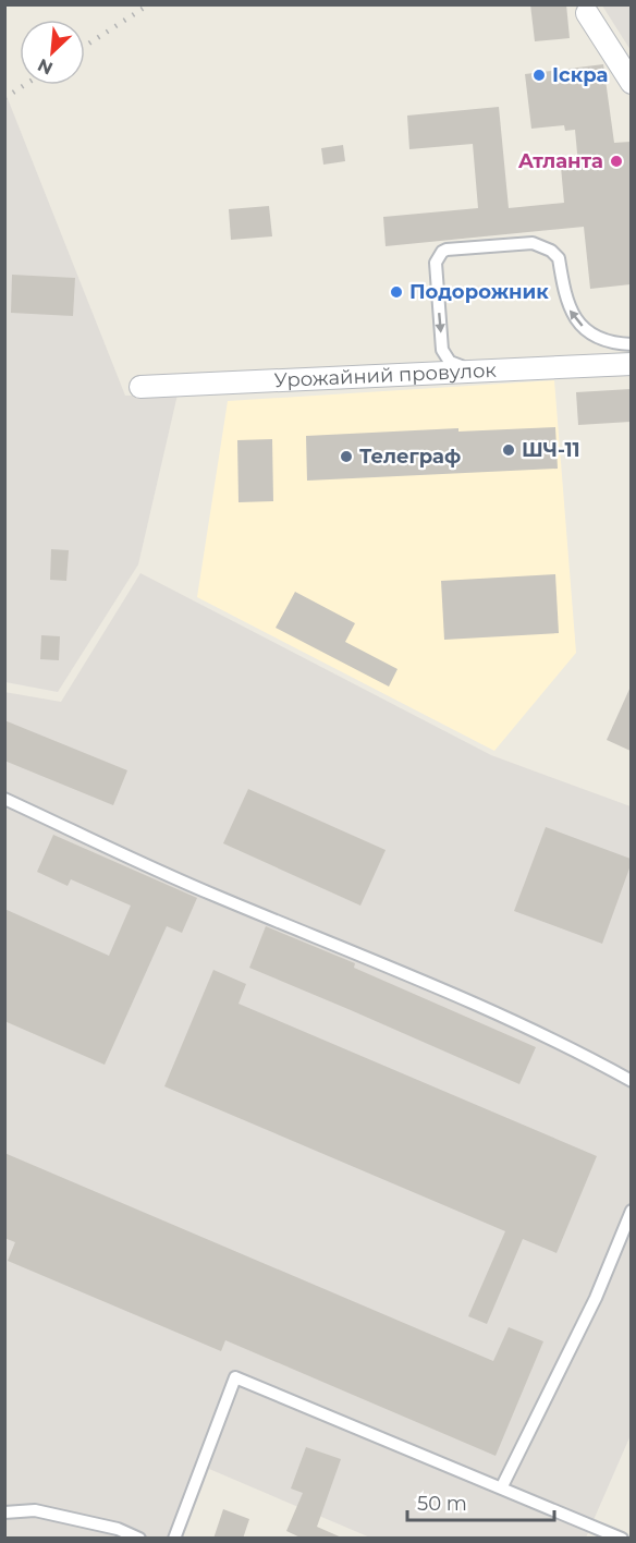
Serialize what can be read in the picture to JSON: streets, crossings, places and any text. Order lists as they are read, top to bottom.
{
  "streets": {
    "street": ["Урожайний провулок"]
  },
  "places": [
    "Іскра",
    "Атланта",
    "Подорожник",
    "ШЧ-11",
    "Телеграф"
  ],
  "scale_bar": "50 m",
  "north": "bottom left"
}
